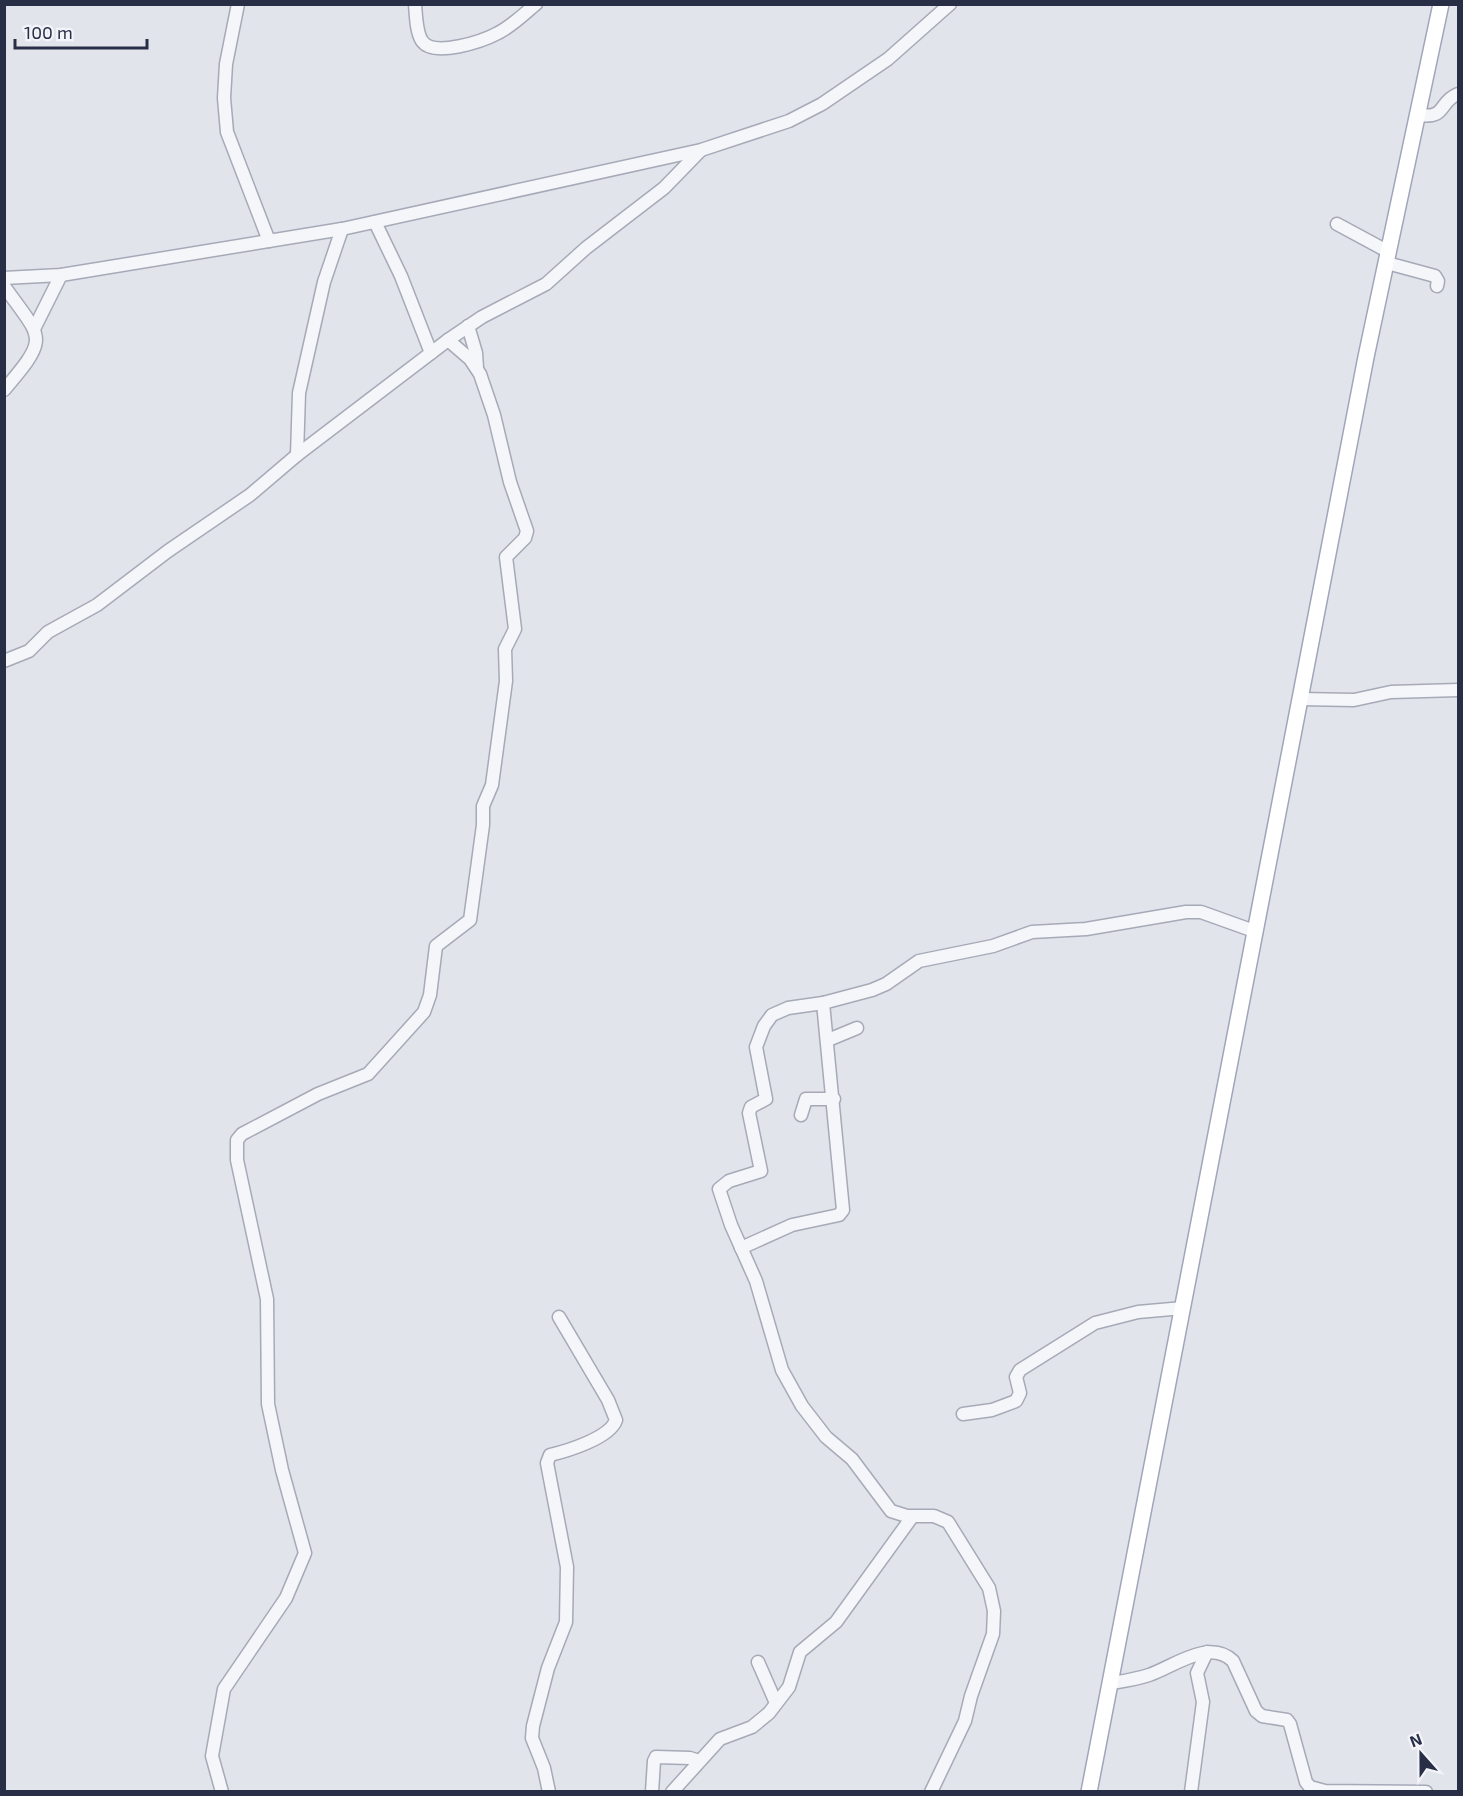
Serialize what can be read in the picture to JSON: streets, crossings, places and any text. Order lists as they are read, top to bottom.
{
  "scale_bar": "100 m",
  "north": "top"
}
